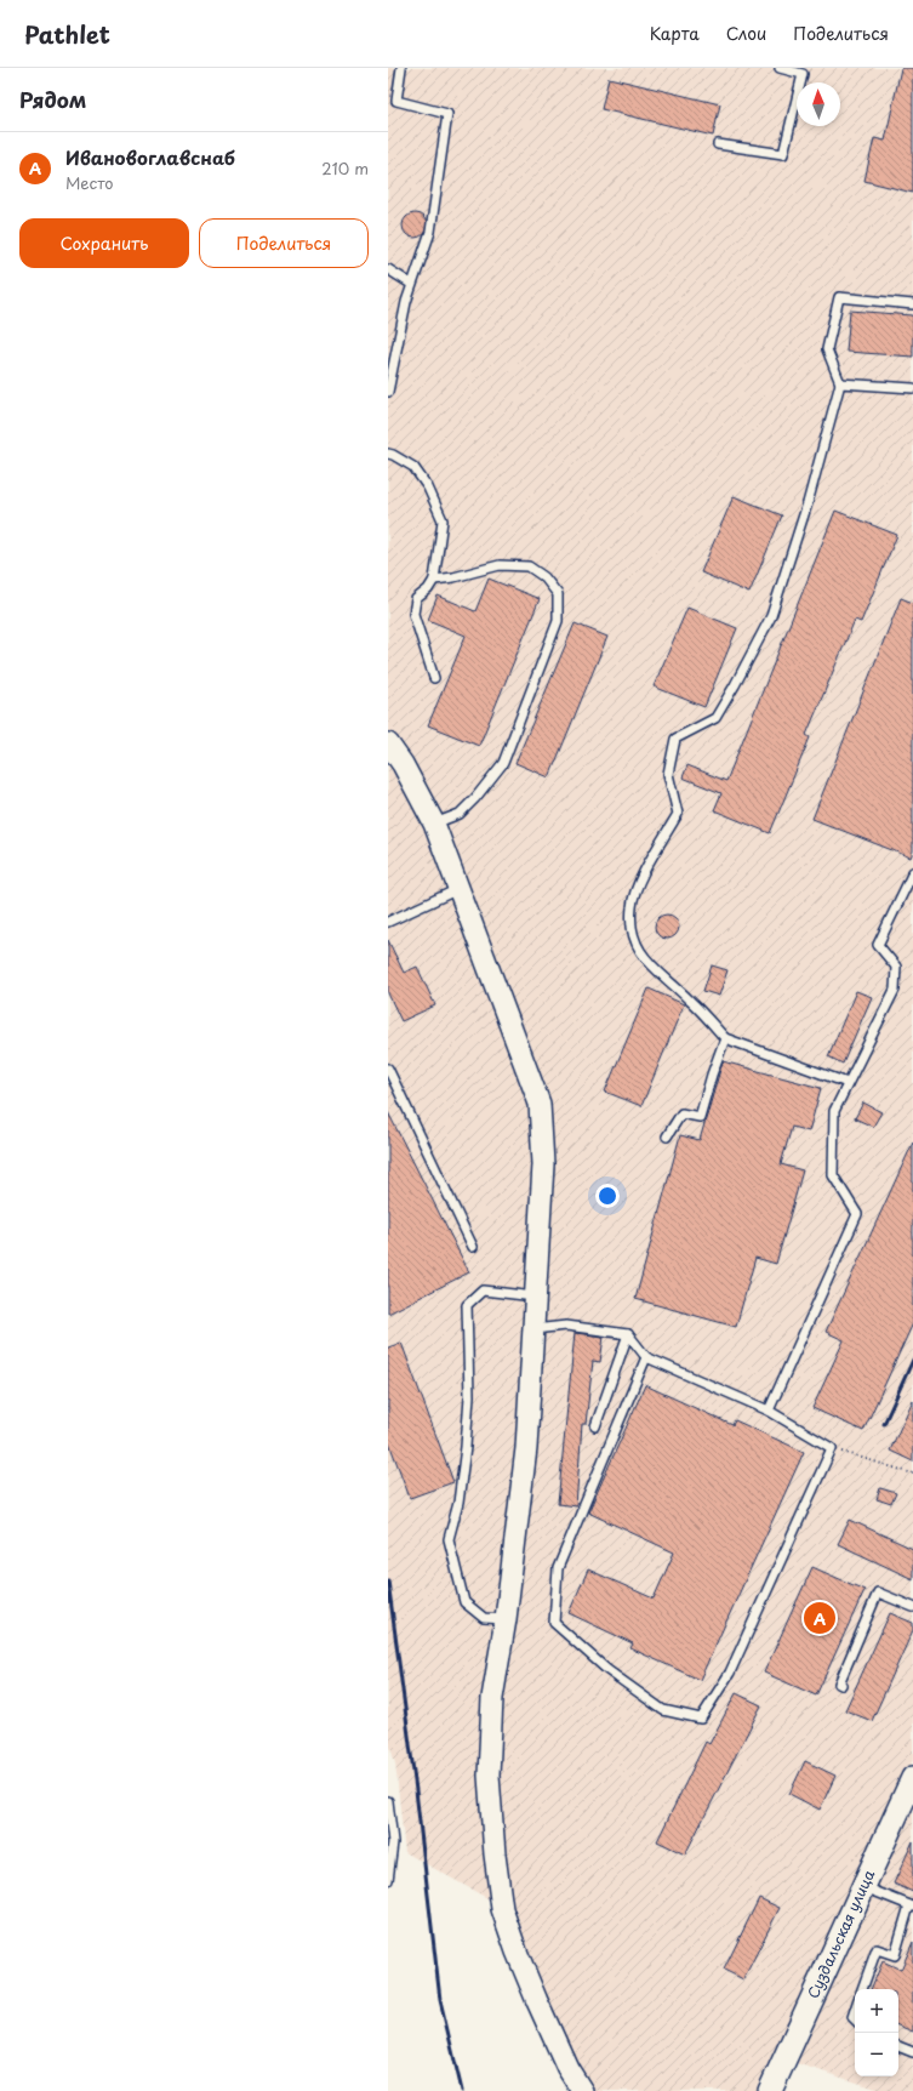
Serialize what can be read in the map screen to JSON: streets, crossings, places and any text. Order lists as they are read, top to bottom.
{
  "streets": {
    "main road": ["Суздальская улица"]
  },
  "north": "top",
  "page": {
    "header": "Pathlet",
    "nav": ["Карта", "Слои", "Поделиться"],
    "heading": "Рядом",
    "list": [
      {
        "mark": "A",
        "name": "Ивановоглавснаб",
        "note": "Место",
        "value": "210 m"
      }
    ],
    "buttons": ["Сохранить", "Поделиться"],
    "pins": "A",
    "map_buttons": ["+", "−"]
  }
}
